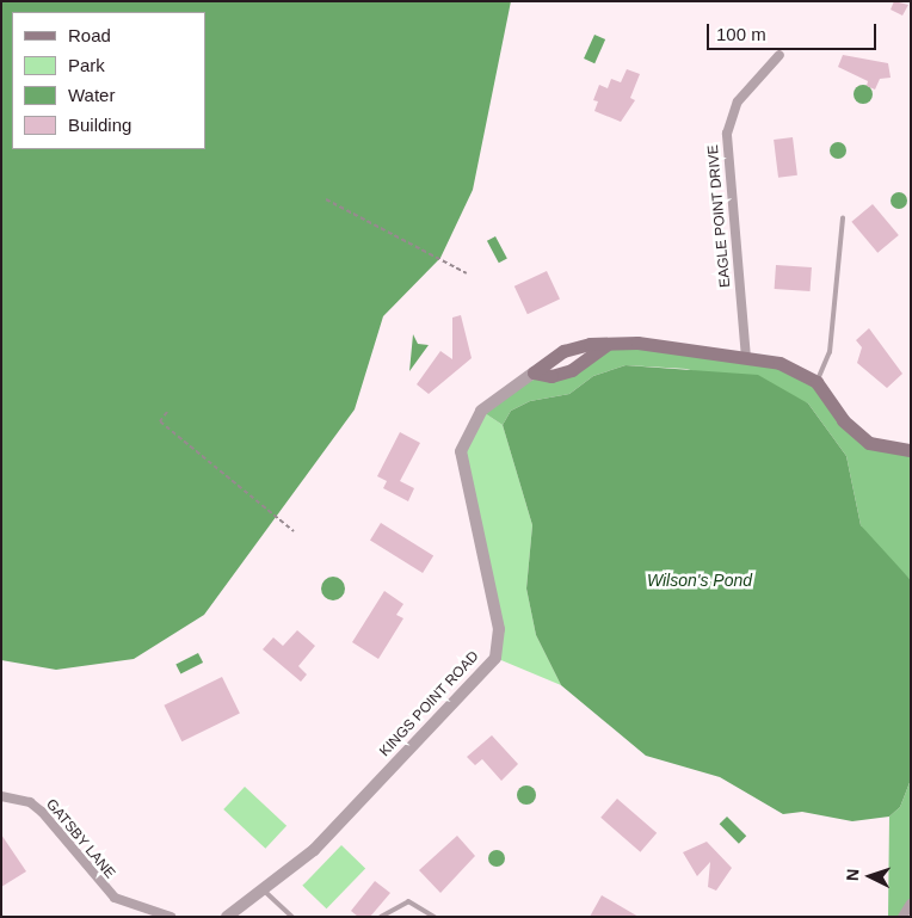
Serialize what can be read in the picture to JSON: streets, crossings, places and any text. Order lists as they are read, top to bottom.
{
  "streets": {
    "main road": ["KINGS POINT ROAD"],
    "street": ["EAGLE POINT DRIVE", "GATSBY LANE"]
  },
  "crossings": [
    ["EAGLE POINT DRIVE", "KINGS POINT ROAD"]
  ],
  "water": ["Wilson's Pond"],
  "legend": [
    "Road",
    "Park",
    "Water",
    "Building"
  ],
  "scale_bar": "100 m",
  "north": "left"
}
